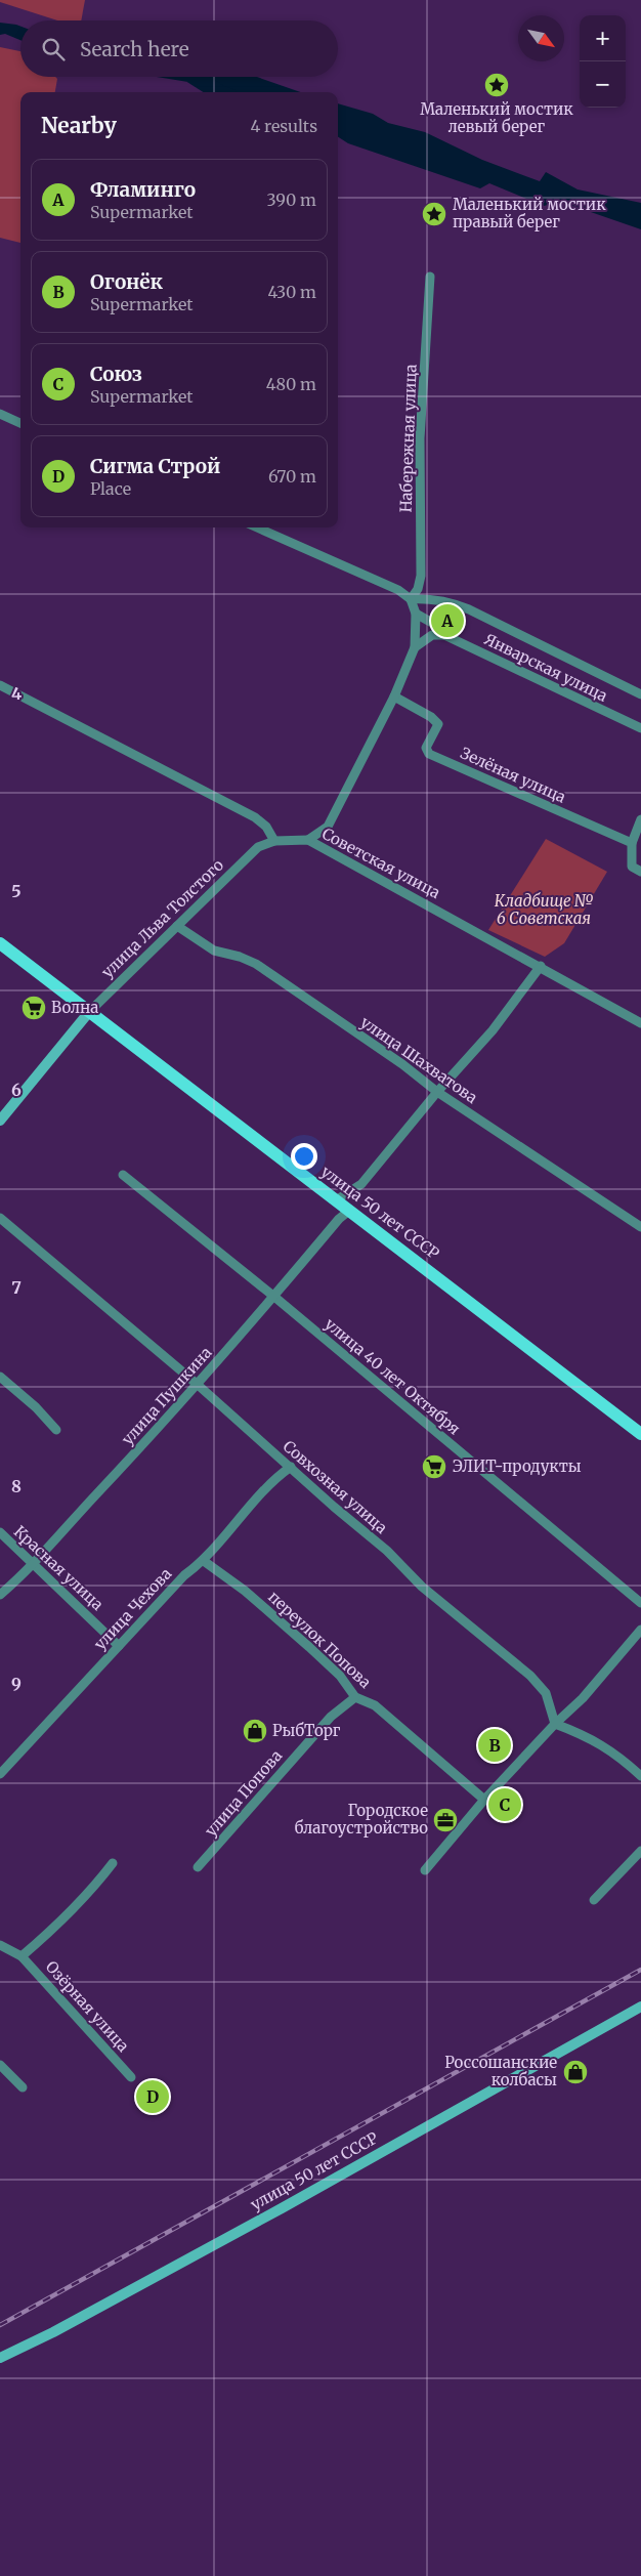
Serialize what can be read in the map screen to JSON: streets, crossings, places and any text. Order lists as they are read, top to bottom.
{
  "streets": {
    "main road": ["улица 50 лет СССР"],
    "street": [
      "Набережная улица",
      "Январская улица",
      "Зелёная улица",
      "Советская улица",
      "улица Льва Толстого",
      "улица Шахватова",
      "улица 40 лет Октября",
      "улица Пушкина",
      "Совхозная улица",
      "Красная улица",
      "улица Чехова",
      "переулок Попова",
      "улица Попова",
      "Озёрная улица"
    ]
  },
  "crossings": [
    ["Советская улица", "улица Льва Толстого"],
    ["улица Льва Толстого", "улица Шахватова"],
    ["улица Льва Толстого", "улица 50 лет СССР"],
    ["улица 50 лет СССР", "улица Пушкина"],
    ["улица 40 лет Октября", "улица Пушкина"],
    ["улица Пушкина", "Совхозная улица"],
    ["улица Пушкина", "Красная улица"],
    ["Совхозная улица", "улица Чехова"],
    ["Красная улица", "улица Чехова"],
    ["улица Чехова", "переулок Попова"],
    ["переулок Попова", "улица Попова"]
  ],
  "parks": ["Кладбище № 6 Советская"],
  "places": {
    "place": ["Маленький мостик левый берег", "Маленький мостик правый берег"],
    "supermarket": ["Волна", "ЭЛИТ-продукты"],
    "shop": ["РыбТорг", "Россошанские колбасы"],
    "office": ["Городское благоустройство"]
  },
  "north": "bottom right",
  "page": {
    "map_buttons": ["+", "−"],
    "search": "Search here",
    "heading": ["Nearby", "4 results"],
    "list": [
      {
        "mark": "A",
        "name": "Фламинго",
        "note": "Supermarket",
        "value": "390 m"
      },
      {
        "mark": "B",
        "name": "Огонёк",
        "note": "Supermarket",
        "value": "430 m"
      },
      {
        "mark": "C",
        "name": "Союз",
        "note": "Supermarket",
        "value": "480 m"
      },
      {
        "mark": "D",
        "name": "Сигма Строй",
        "note": "Place",
        "value": "670 m"
      }
    ],
    "pins": [
      "A",
      "B",
      "C",
      "D"
    ]
  },
  "grid": {
    "rows": [
      "4",
      "5",
      "6",
      "7",
      "8",
      "9"
    ]
  }
}
